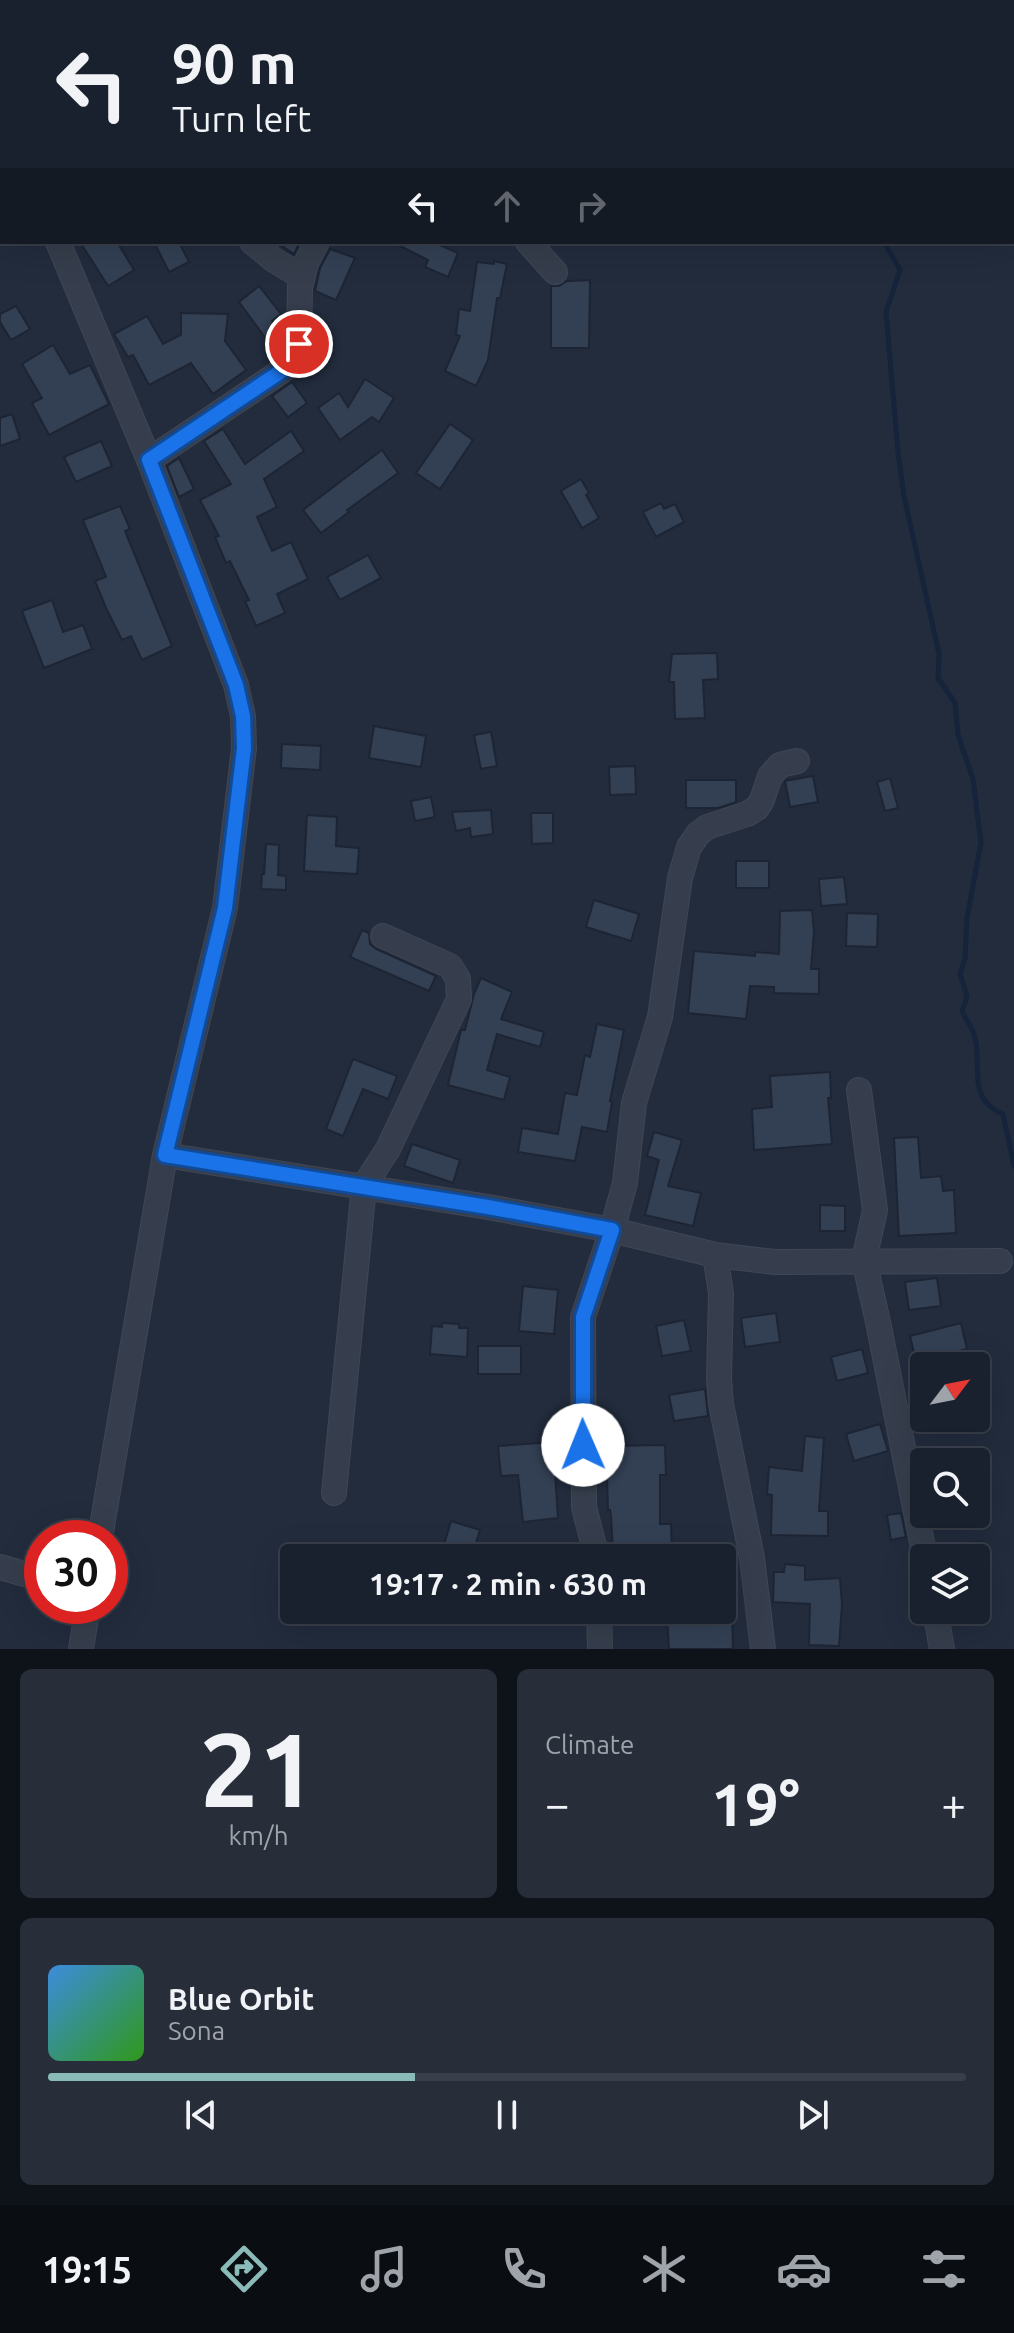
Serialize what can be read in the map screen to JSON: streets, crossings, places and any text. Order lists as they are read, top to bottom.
{
  "north": "top right",
  "page": {
    "turn": ["90 m", "Turn left"],
    "limit": "30",
    "trip": "19:17 · 2 min · 630 m",
    "tile": [
      ["21", "km/h"],
      "Climate"
    ],
    "heat": ["−", "19°", "+"],
    "song": ["Blue Orbit", "Sona"],
    "tabs": "19:15"
  }
}
